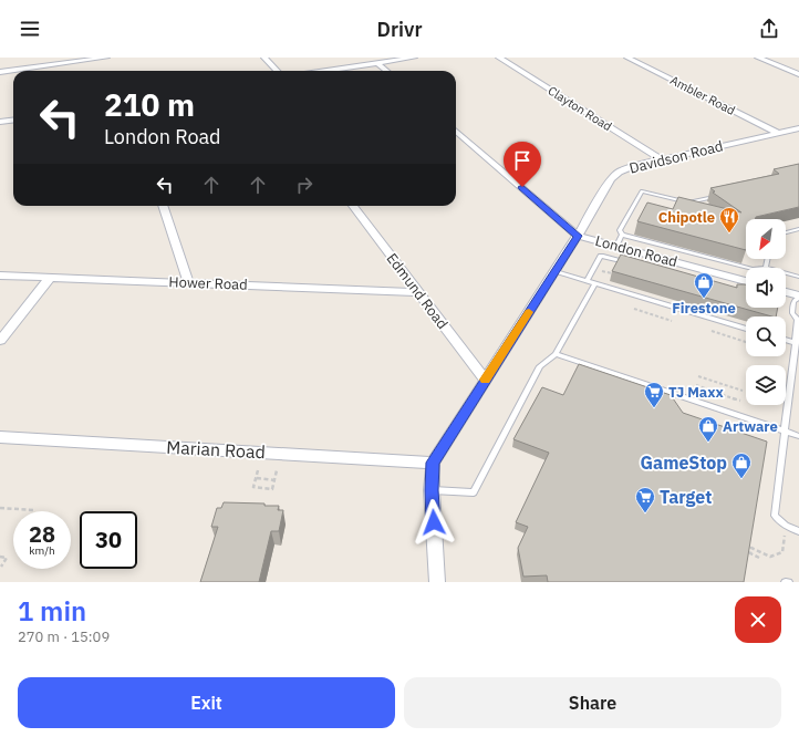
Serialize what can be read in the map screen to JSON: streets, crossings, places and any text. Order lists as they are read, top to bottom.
{
  "streets": {
    "street": [
      "Ambler Road",
      "Clayton Road",
      "Davidson Road",
      "London Road",
      "Hower Road",
      "Edmund Road",
      "Marian Road"
    ]
  },
  "crossings": [
    ["Ambler Road", "Davidson Road"],
    ["Clayton Road", "Davidson Road"],
    ["Davidson Road", "London Road"],
    ["Davidson Road", "Edmund Road"],
    ["Davidson Road", "Marian Road"],
    ["Hower Road", "Edmund Road"]
  ],
  "places": {
    "restaurant": ["Chipotle"],
    "shop": ["Firestone", "Artware", "GameStop"],
    "supermarket": ["TJ Maxx", "Target"]
  },
  "north": "bottom left",
  "page": {
    "header": "Drivr",
    "turn": ["210 m", "London Road"],
    "speed": "28 km/h",
    "limit": "30",
    "heading": ["1 min", "270 m · 15:09"],
    "buttons": ["Exit", "Share"]
  }
}
